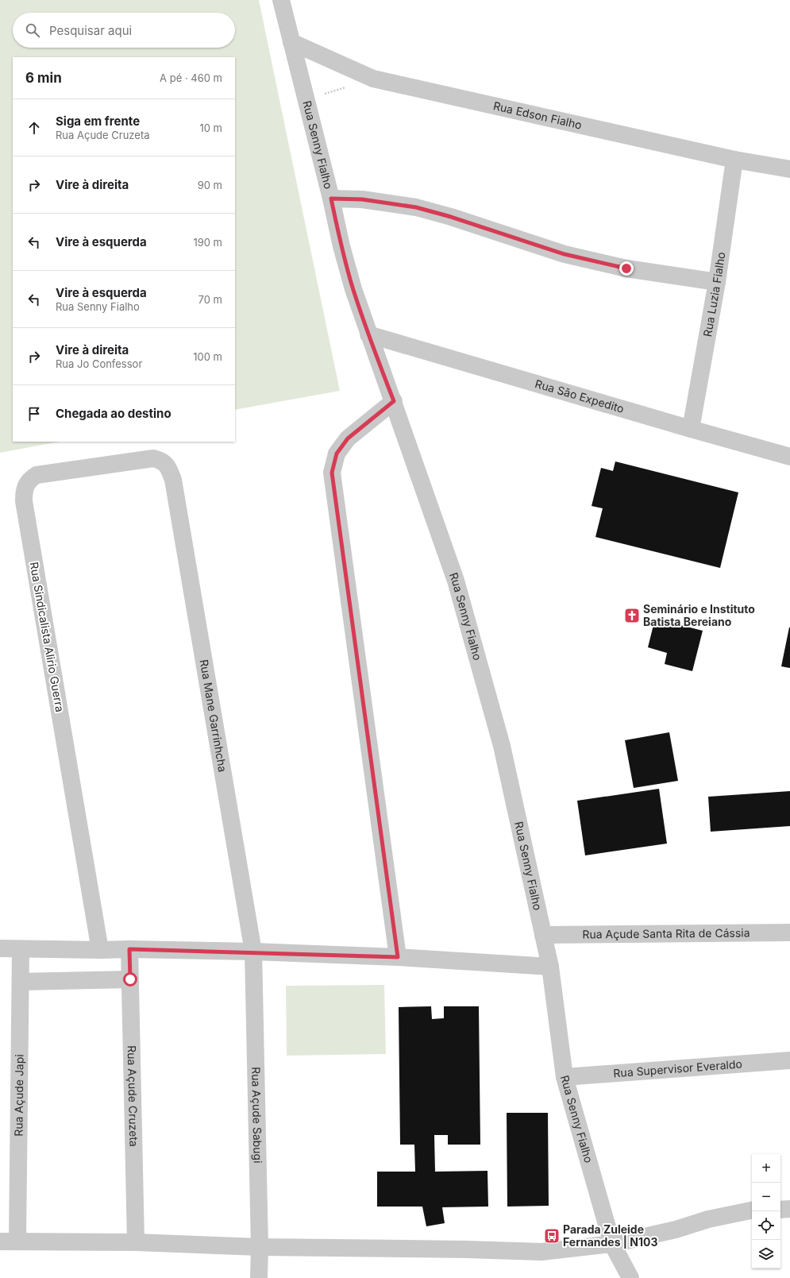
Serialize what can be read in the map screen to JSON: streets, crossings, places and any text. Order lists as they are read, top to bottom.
{
  "streets": {
    "street": [
      "Rua Edson Fialho",
      "Rua Senny Fialho",
      "Rua Luzia Fialho",
      "Rua São Expedito",
      "Rua Sindicalista Alirio Guerra",
      "Rua Mane Garrinhcha",
      "Rua Açude Santa Rita de Cássia",
      "Rua Supervisor Everaldo",
      "Rua Açude Japi",
      "Rua Açude Cruzeta",
      "Rua Açude Sabugi"
    ]
  },
  "crossings": [
    ["Rua Edson Fialho", "Rua Senny Fialho"],
    ["Rua Edson Fialho", "Rua Luzia Fialho"],
    ["Rua Senny Fialho", "Rua São Expedito"],
    ["Rua Senny Fialho", "Rua Açude Santa Rita de Cássia"],
    ["Rua Senny Fialho", "Rua Supervisor Everaldo"],
    ["Rua Luzia Fialho", "Rua São Expedito"],
    ["Rua Sindicalista Alirio Guerra", "Rua Mane Garrinhcha"],
    ["Rua Mane Garrinhcha", "Rua Açude Sabugi"]
  ],
  "places": {
    "church": ["Seminário e Instituto Batista Bereiano"],
    "bus stop": ["Parada Zuleide Fernandes | N103"]
  },
  "page": {
    "search": "Pesquisar aqui",
    "heading": ["6 min", "A pé · 460 m"],
    "list": [
      ["Siga em frente", "Rua Açude Cruzeta", "10 m"],
      ["Vire à direita", "90 m"],
      ["Vire à esquerda", "190 m"],
      ["Vire à esquerda", "Rua Senny Fialho", "70 m"],
      ["Vire à direita", "Rua Jo Confessor", "100 m"],
      "Chegada ao destino"
    ],
    "map_buttons": ["+", "−"]
  }
}
